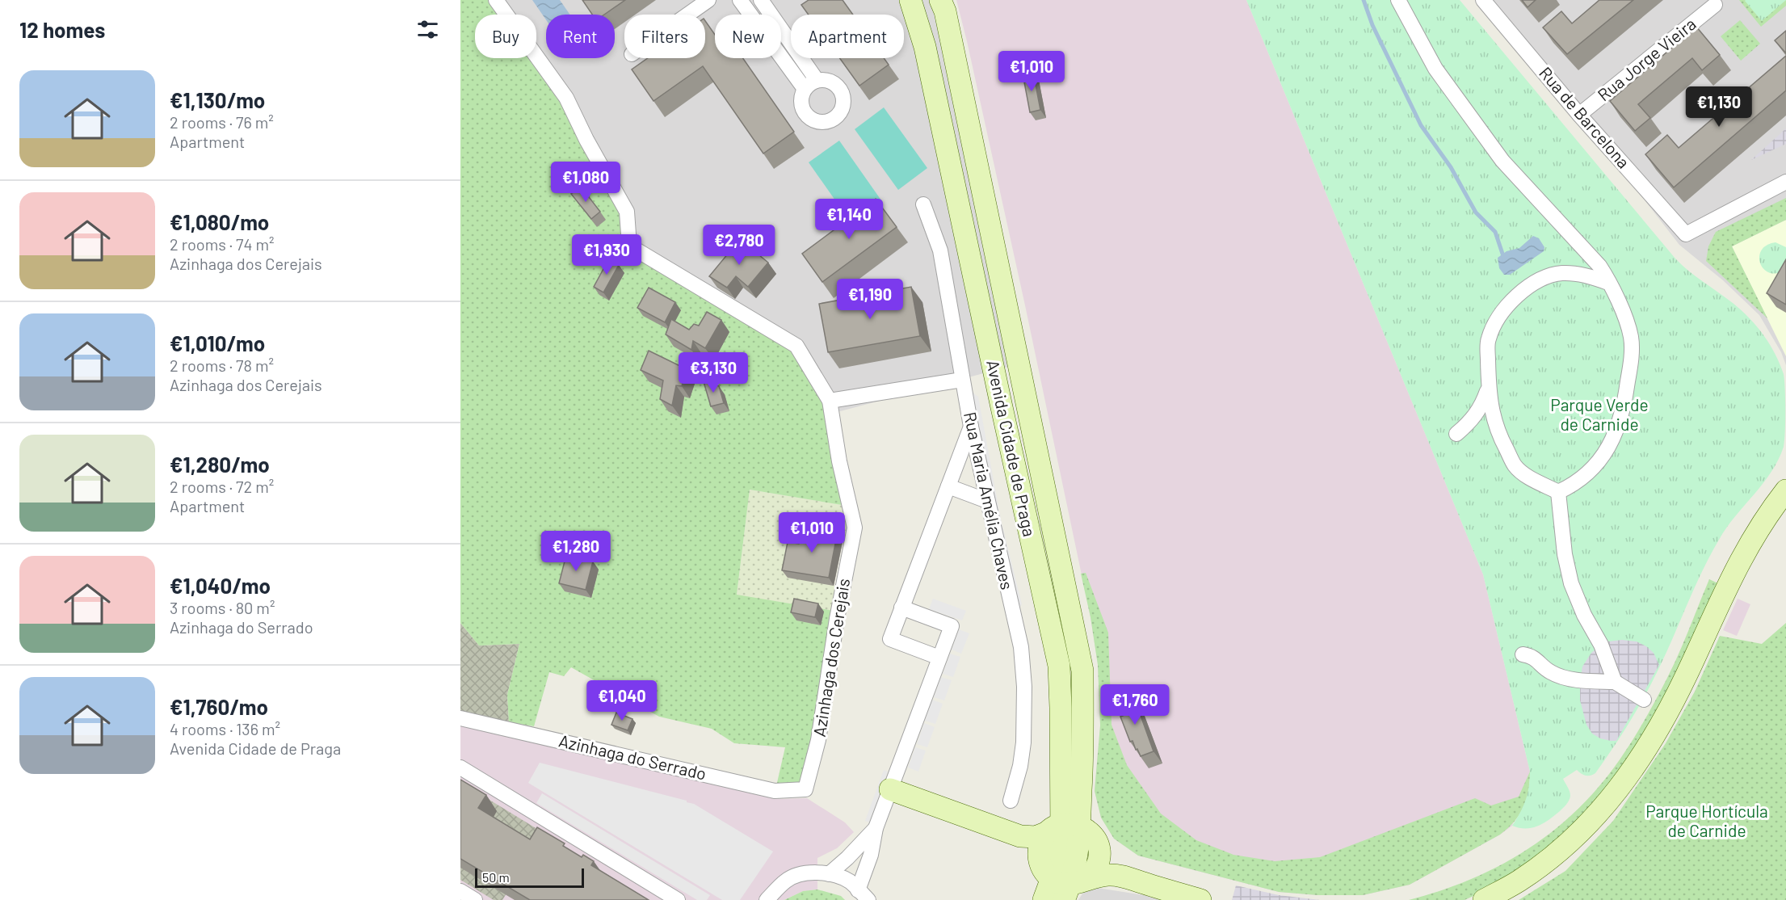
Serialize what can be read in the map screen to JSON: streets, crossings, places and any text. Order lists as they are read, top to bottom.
{
  "streets": {
    "main road": ["Avenida Cidade de Praga"],
    "street": [
      "Rua Jorge Vieira",
      "Rua de Barcelona",
      "Rua Maria Amélia Chaves",
      "Azinhaga dos Cerejais",
      "Azinhaga do Serrado"
    ]
  },
  "crossings": [
    ["Rua Jorge Vieira", "Rua de Barcelona"],
    ["Azinhaga dos Cerejais", "Azinhaga do Serrado"]
  ],
  "parks": ["Parque Verde de Carnide", "Parque Hortícula de Carnide"],
  "scale_bar": "50 m",
  "page": {
    "heading": "12 homes",
    "chip": [
      "Buy",
      "Rent",
      "Filters",
      "New",
      "Apartment"
    ],
    "price": [
      "€1,010",
      "€1,130",
      "€1,080",
      "€1,140",
      "€2,780",
      "€1,930",
      "€1,190",
      "€3,130",
      "€1,010",
      "€1,280",
      "€1,040",
      "€1,760"
    ],
    "list": [
      {
        "name": "€1,130/mo",
        "note": "2 rooms · 76 m² · Apartment"
      },
      {
        "name": "€1,080/mo",
        "note": "2 rooms · 74 m² · Azinhaga dos Cerejais"
      },
      {
        "name": "€1,010/mo",
        "note": "2 rooms · 78 m² · Azinhaga dos Cerejais"
      },
      {
        "name": "€1,280/mo",
        "note": "2 rooms · 72 m² · Apartment"
      },
      {
        "name": "€1,040/mo",
        "note": "3 rooms · 80 m² · Azinhaga do Serrado"
      },
      {
        "name": "€1,760/mo",
        "note": "4 rooms · 136 m² · Avenida Cidade de Praga"
      }
    ],
    "scale": "50 m"
  }
}
